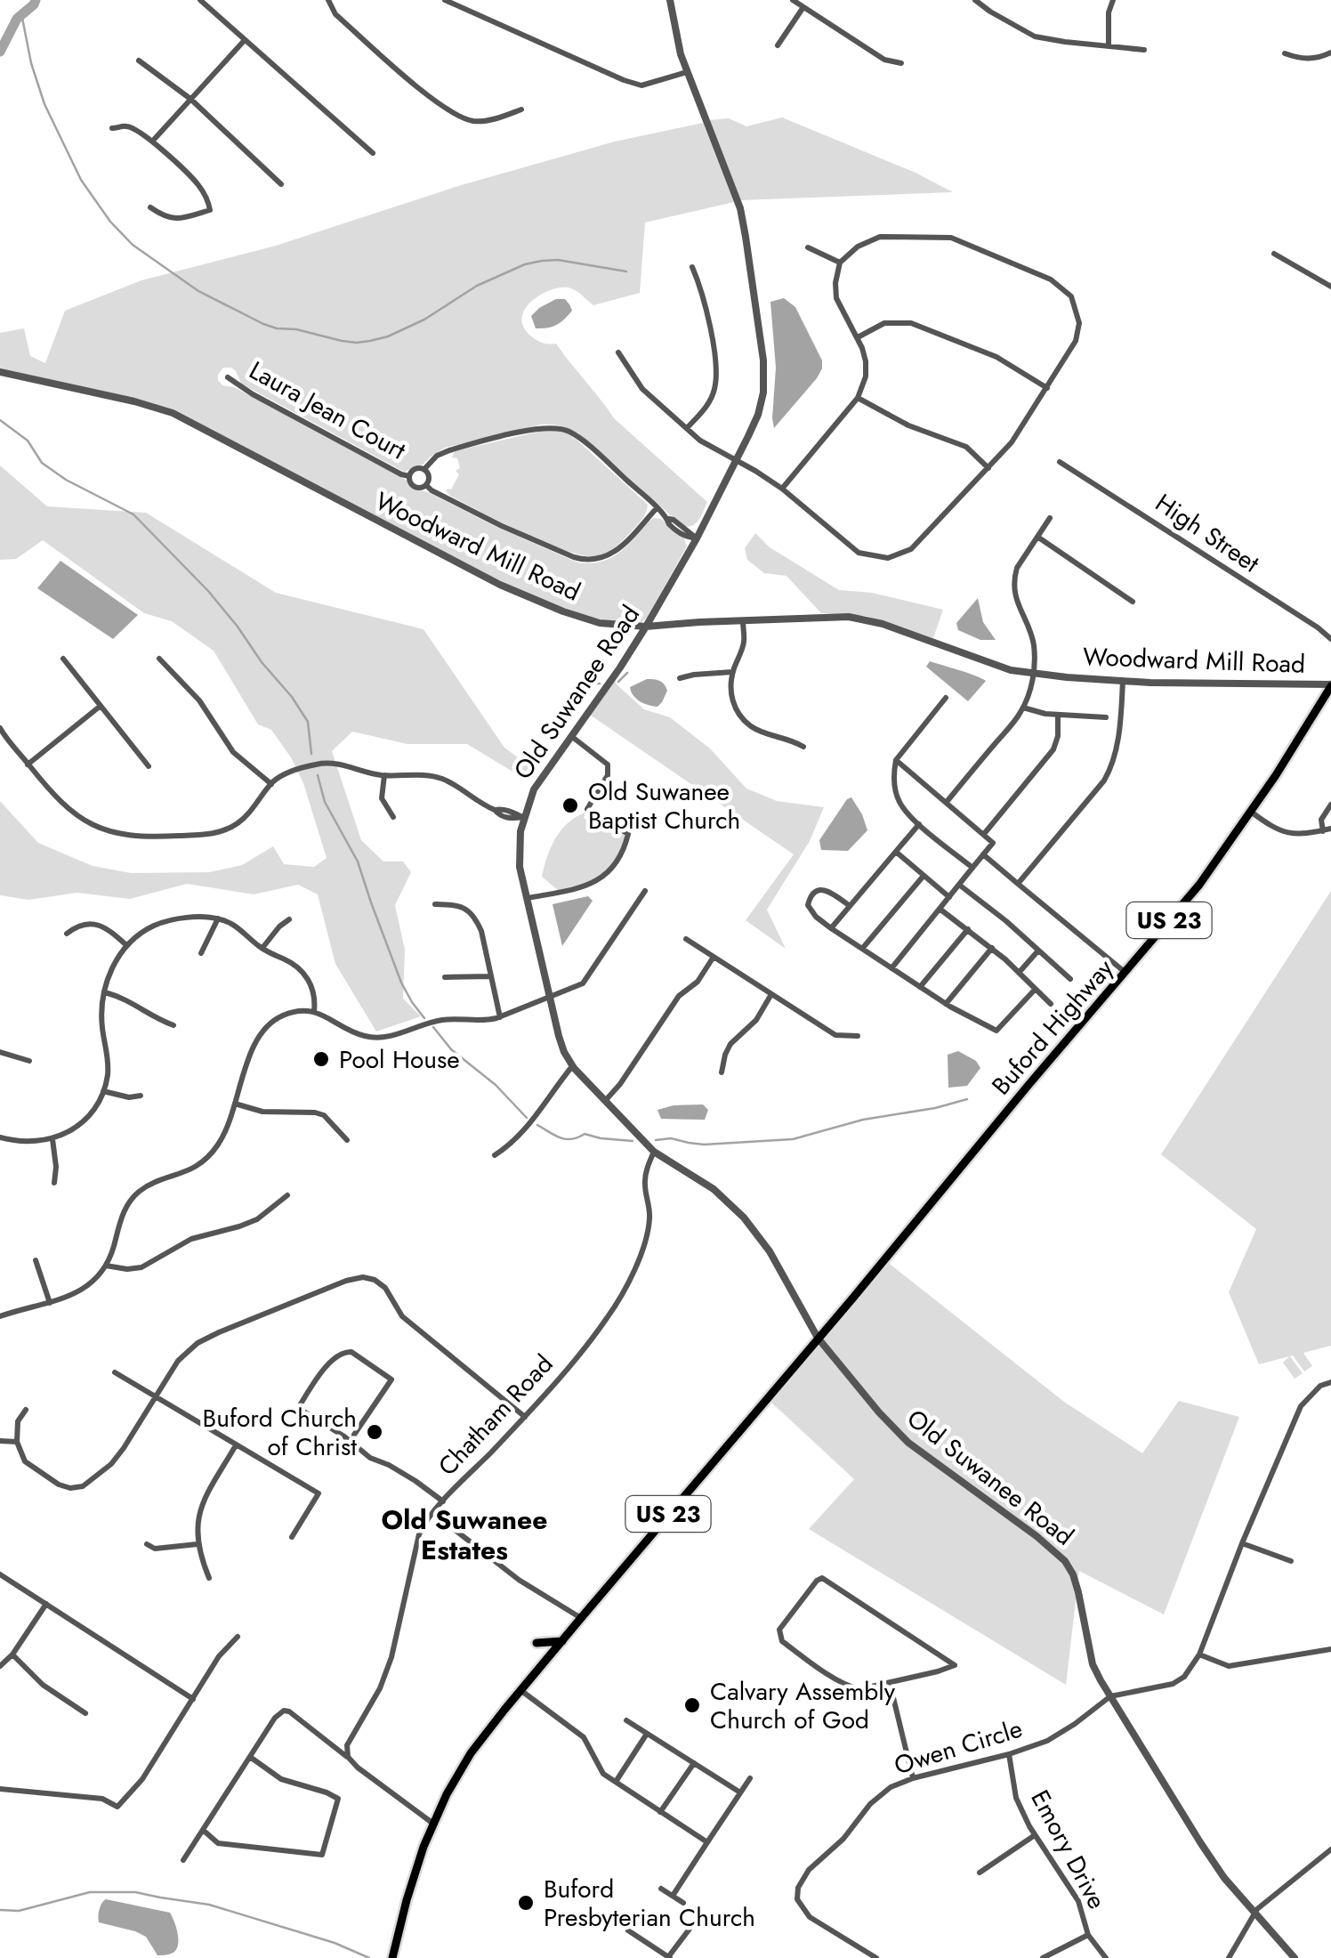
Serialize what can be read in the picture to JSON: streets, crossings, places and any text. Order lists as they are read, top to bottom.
{
  "streets": {
    "main road": ["US 23", "Buford Highway"],
    "street": [
      "Laura Jean Court",
      "High Street",
      "Woodward Mill Road",
      "Old Suwanee Road",
      "Chatham Road",
      "Owen Circle",
      "Emory Drive"
    ]
  },
  "crossings": [
    ["Woodward Mill Road", "Old Suwanee Road"],
    ["Woodward Mill Road", "Buford Highway"],
    ["Old Suwanee Road", "US 23"],
    ["Old Suwanee Road", "Buford Highway"],
    ["Old Suwanee Road", "Chatham Road"],
    ["Old Suwanee Road", "Owen Circle"],
    ["US 23", "Buford Highway"],
    ["Owen Circle", "Emory Drive"]
  ],
  "districts": ["Old Suwanee Estates"],
  "places": [
    "Old Suwanee Baptist Church",
    "Pool House",
    "Buford Church of Christ",
    "Calvary Assembly Church of God",
    "Buford Presbyterian Church"
  ]
}
